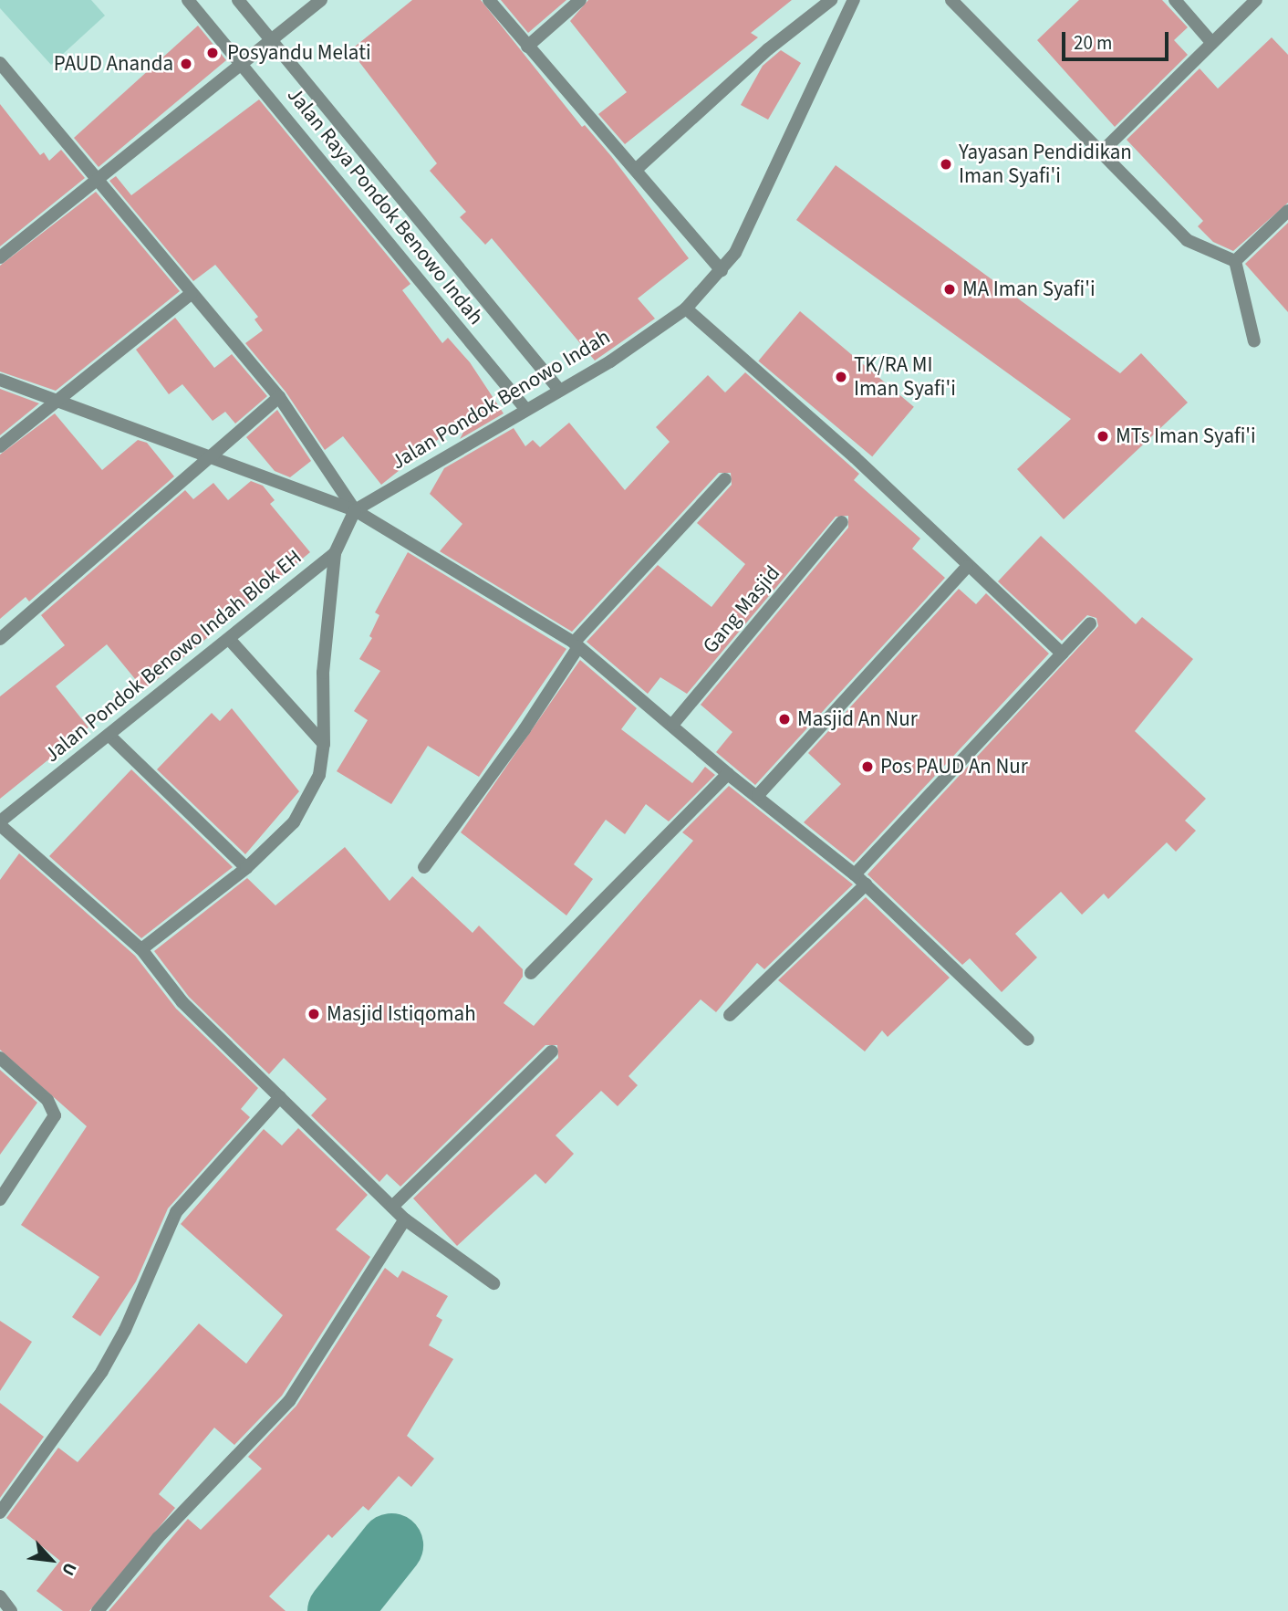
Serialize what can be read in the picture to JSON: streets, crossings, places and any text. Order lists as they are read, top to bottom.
{
  "streets": {
    "street": [
      "Jalan Raya Pondok Benowo Indah",
      "Jalan Pondok Benowo Indah",
      "Gang Masjid",
      "Jalan Pondok Benowo Indah Blok EH"
    ]
  },
  "crossings": [
    ["Jalan Raya Pondok Benowo Indah", "Jalan Pondok Benowo Indah"],
    ["Jalan Pondok Benowo Indah", "Jalan Pondok Benowo Indah Blok EH"]
  ],
  "places": [
    "Posyandu Melati",
    "PAUD Ananda",
    "Yayasan Pendidikan Iman Syafi'i",
    "MA Iman Syafi'i",
    "TK/RA MI Iman Syafi'i",
    "MTs Iman Syafi'i",
    "Masjid An Nur",
    "Pos PAUD An Nur",
    "Masjid Istiqomah"
  ],
  "scale_bar": "20 m",
  "north": "bottom right"
}
